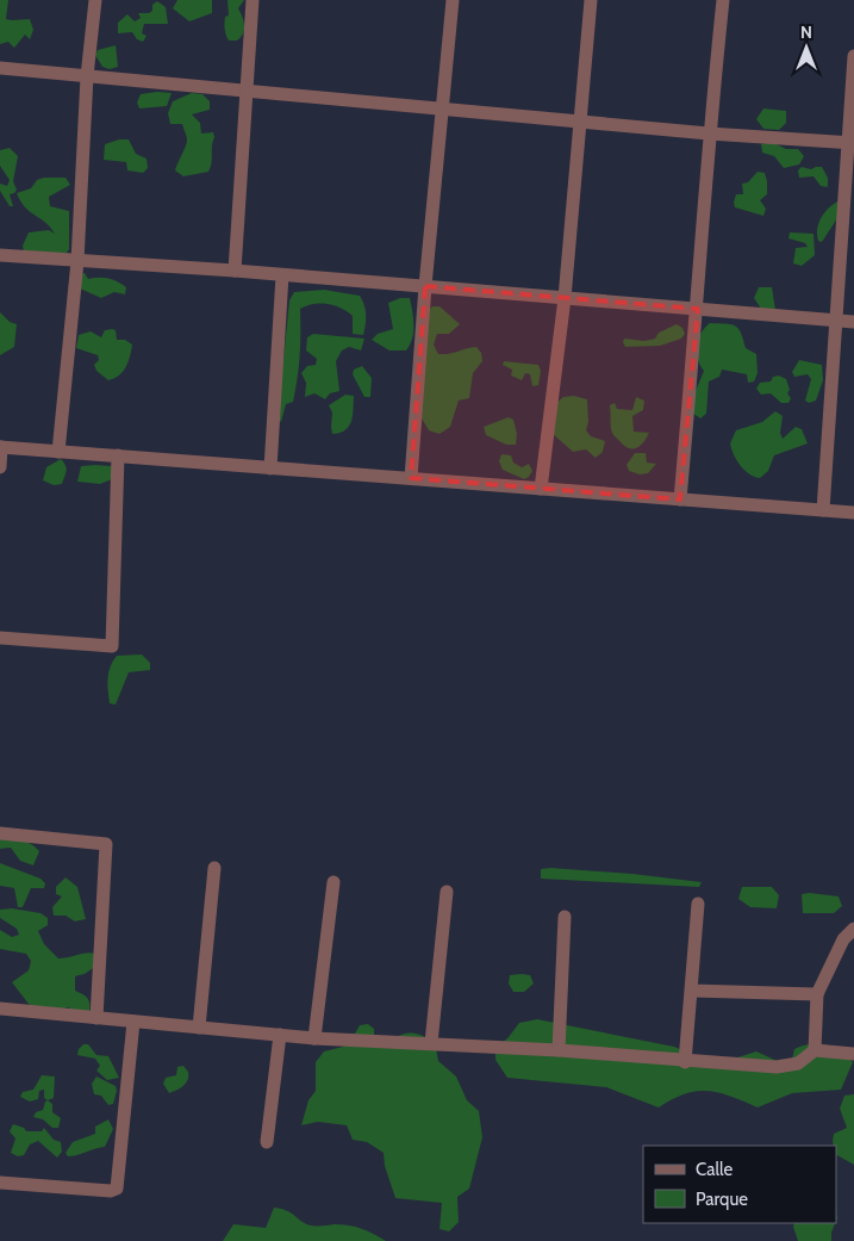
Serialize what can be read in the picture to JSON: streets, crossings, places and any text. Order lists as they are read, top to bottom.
{
  "legend": ["Calle", "Parque"],
  "north": "top"
}
